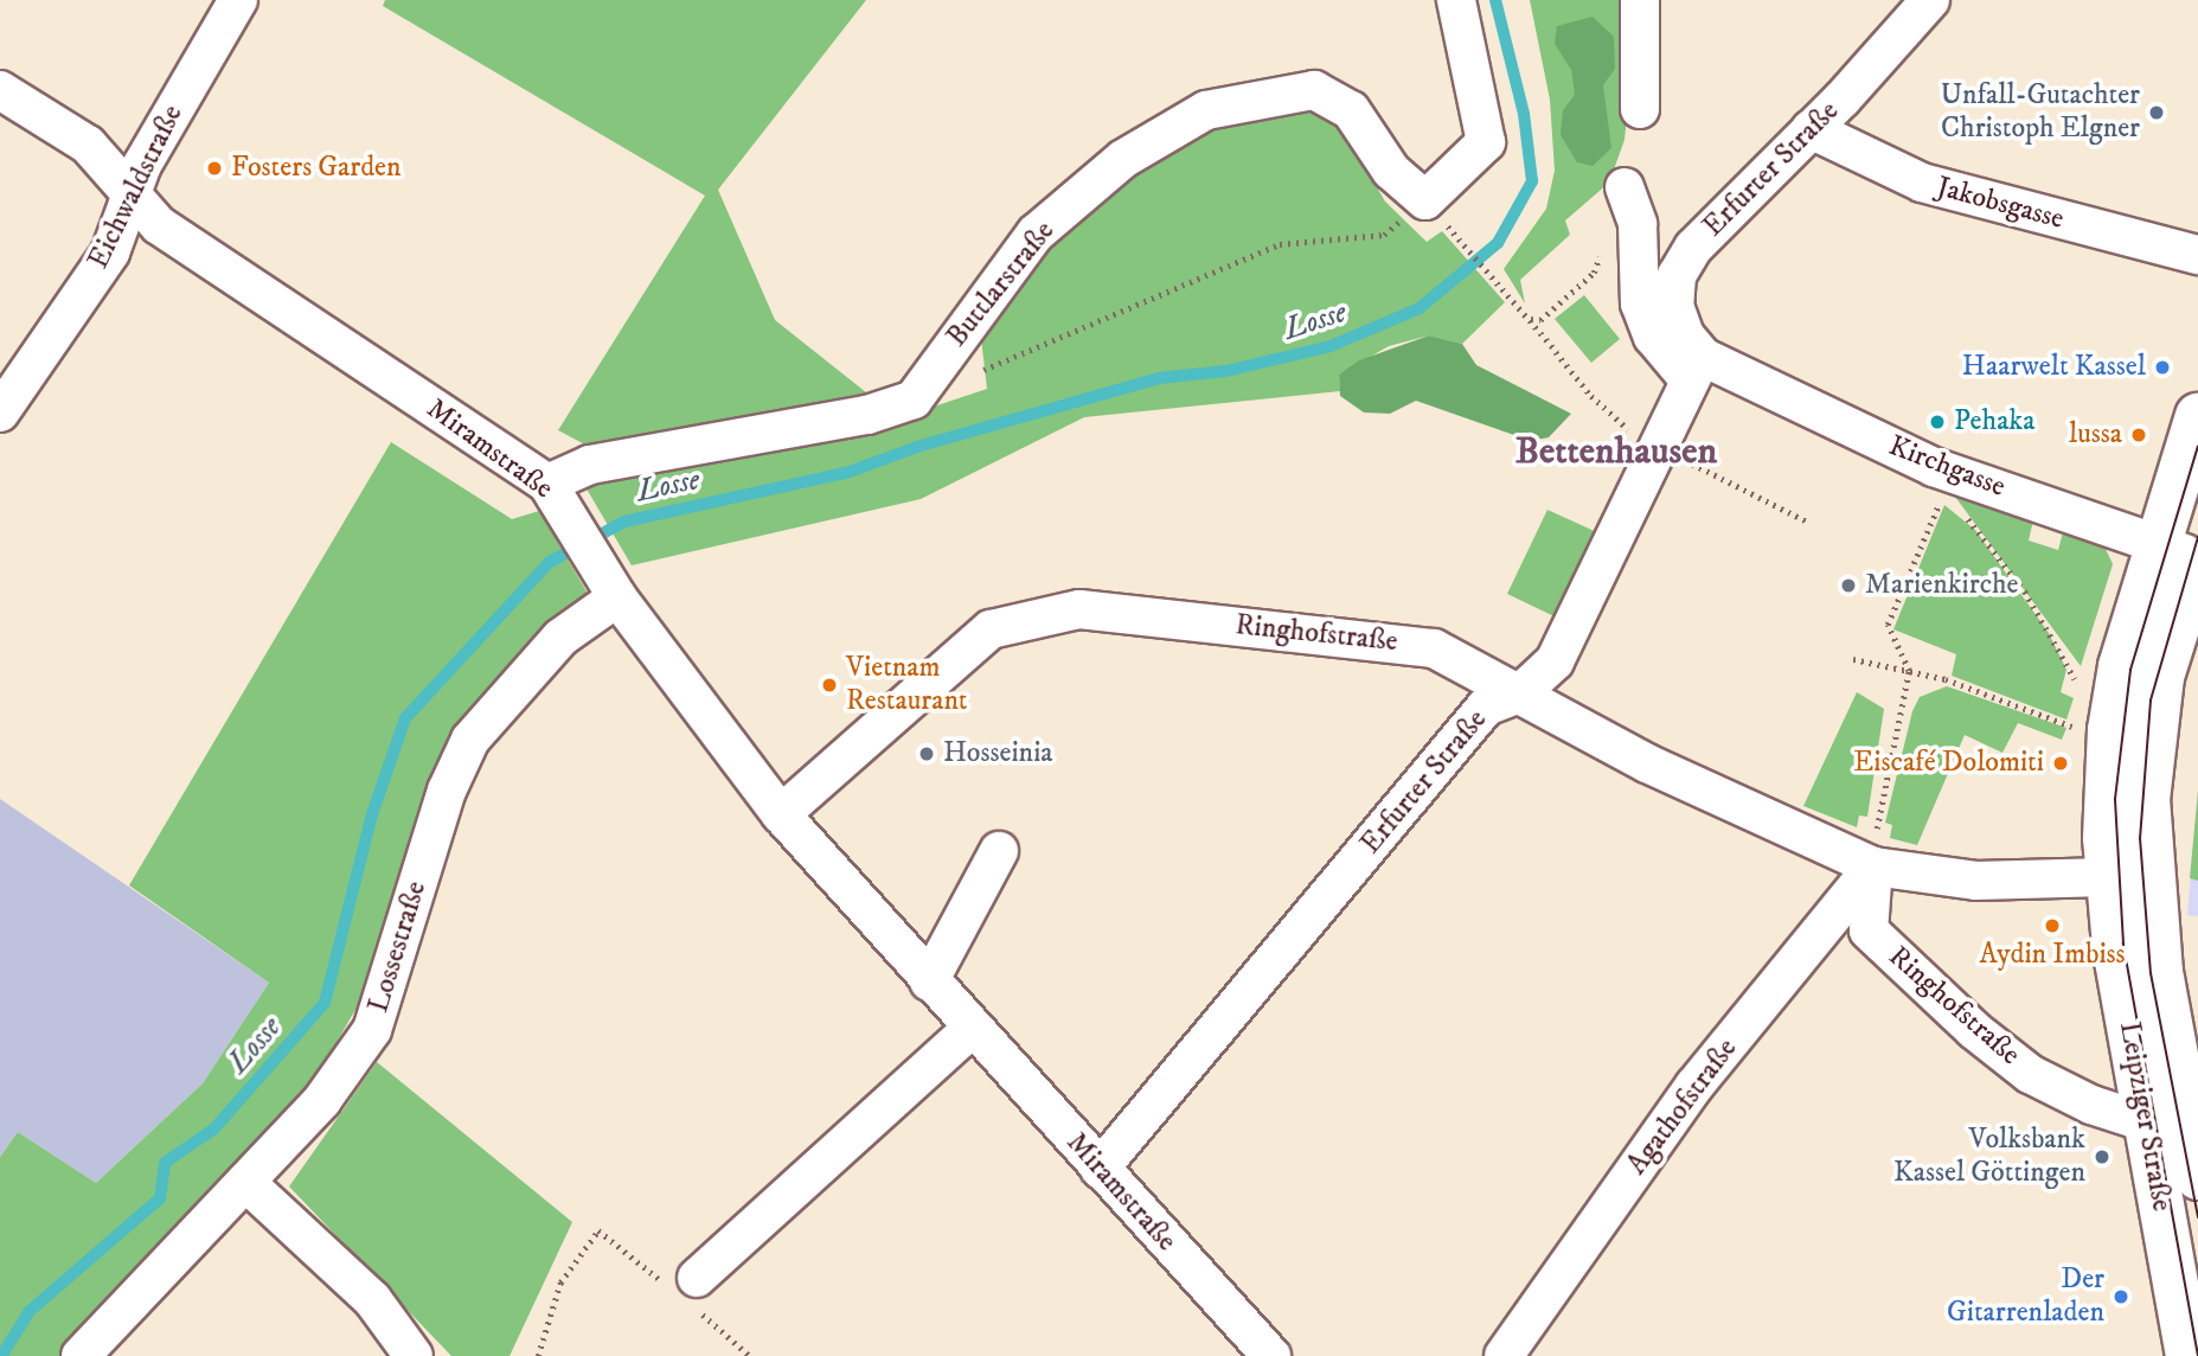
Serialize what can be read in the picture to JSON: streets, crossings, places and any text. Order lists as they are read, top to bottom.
{
  "streets": {
    "main road": ["Leipziger Straße"],
    "street": [
      "Erfurter Straße",
      "Eichwaldstraße",
      "Jakobsgasse",
      "Buttlarstraße",
      "Miramstraße",
      "Kirchgasse",
      "Ringhofstraße",
      "Lossestraße",
      "Agathofstraße"
    ]
  },
  "crossings": [
    ["Erfurter Straße", "Jakobsgasse"],
    ["Erfurter Straße", "Miramstraße"],
    ["Erfurter Straße", "Kirchgasse"],
    ["Erfurter Straße", "Ringhofstraße"],
    ["Eichwaldstraße", "Miramstraße"],
    ["Buttlarstraße", "Miramstraße"],
    ["Miramstraße", "Ringhofstraße"],
    ["Miramstraße", "Lossestraße"],
    ["Kirchgasse", "Leipziger Straße"],
    ["Ringhofstraße", "Agathofstraße"],
    ["Ringhofstraße", "Leipziger Straße"]
  ],
  "districts": ["Bettenhausen"],
  "water": ["Losse"],
  "places": [
    "Unfall-Gutachter Christoph Elgner",
    "Fosters Garden",
    "Haarwelt Kassel",
    "Pehaka",
    "lussa",
    "Marienkirche",
    "Vietnam Restaurant",
    "Hosseinia",
    "Eiscafé Dolomiti",
    "Aydin Imbiss",
    "Volksbank Kassel Göttingen",
    "Der Gitarrenladen"
  ]
}
